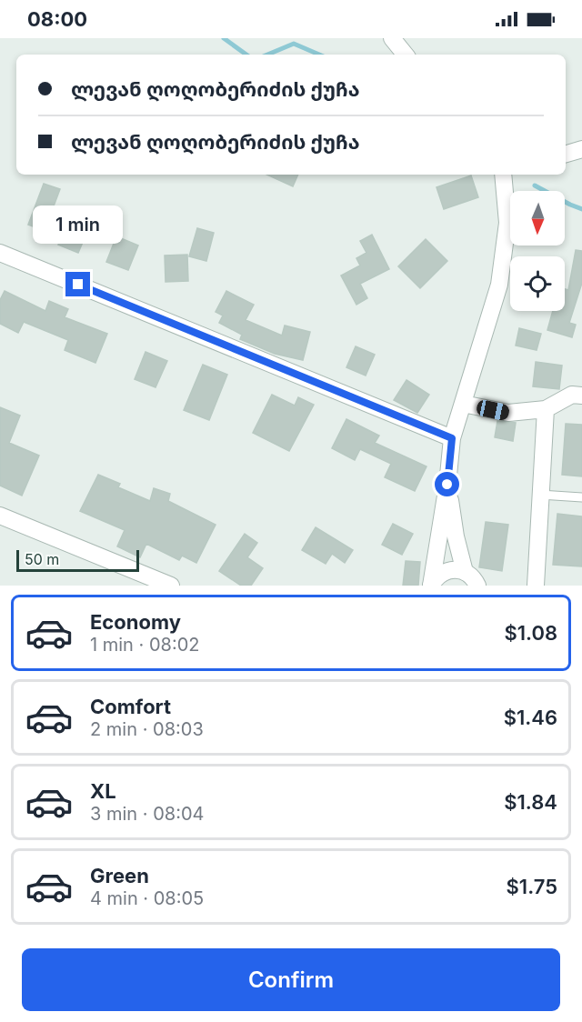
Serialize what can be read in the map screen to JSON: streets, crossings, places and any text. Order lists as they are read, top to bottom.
{
  "scale_bar": "50 m",
  "north": "bottom",
  "page": {
    "status": "08:00",
    "banner": ["ლევან ღოღობერიძის ქუჩა", "ლევან ღოღობერიძის ქუჩა"],
    "bubble": "1 min",
    "scale": "50 m",
    "list": [
      {
        "name": "Economy",
        "note": "1 min · 08:02",
        "value": "$1.08"
      },
      {
        "name": "Comfort",
        "note": "2 min · 08:03",
        "value": "$1.46"
      },
      {
        "name": "XL",
        "note": "3 min · 08:04",
        "value": "$1.84"
      },
      {
        "name": "Green",
        "note": "4 min · 08:05",
        "value": "$1.75"
      }
    ],
    "buttons": "Confirm"
  }
}
